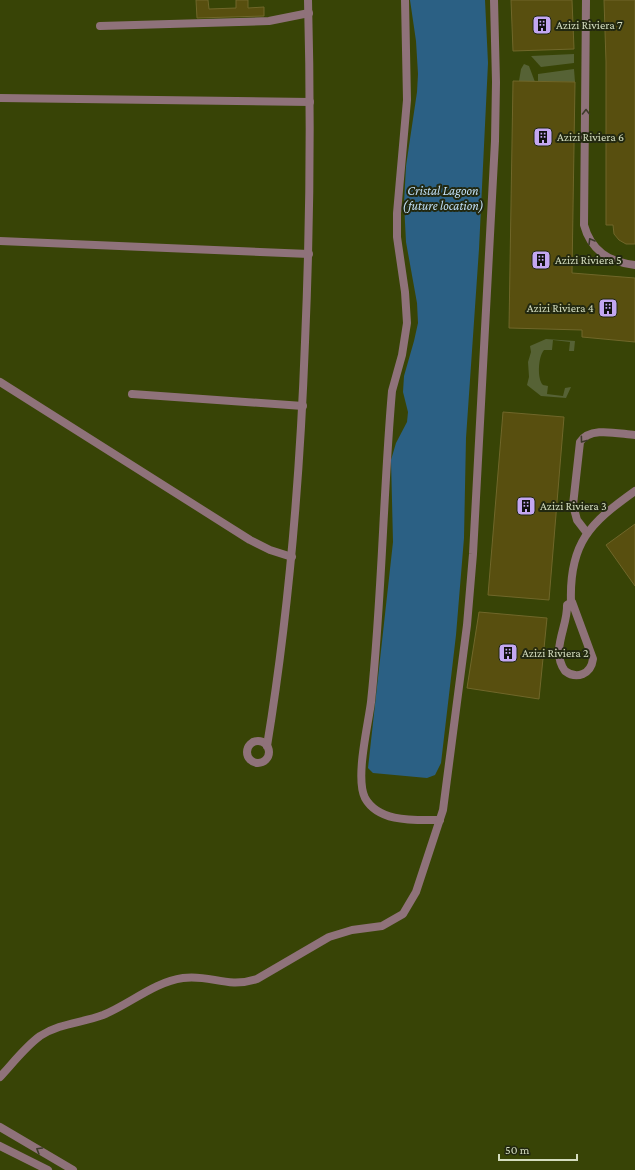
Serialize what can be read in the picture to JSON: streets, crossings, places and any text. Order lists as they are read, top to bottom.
{
  "water": ["Cristal Lagoon (future location)"],
  "places": {
    "building": [
      "Azizi Riviera 7",
      "Azizi Riviera 6",
      "Azizi Riviera 5",
      "Azizi Riviera 4",
      "Azizi Riviera 3",
      "Azizi Riviera 2"
    ]
  },
  "scale_bar": "50 m"
}
